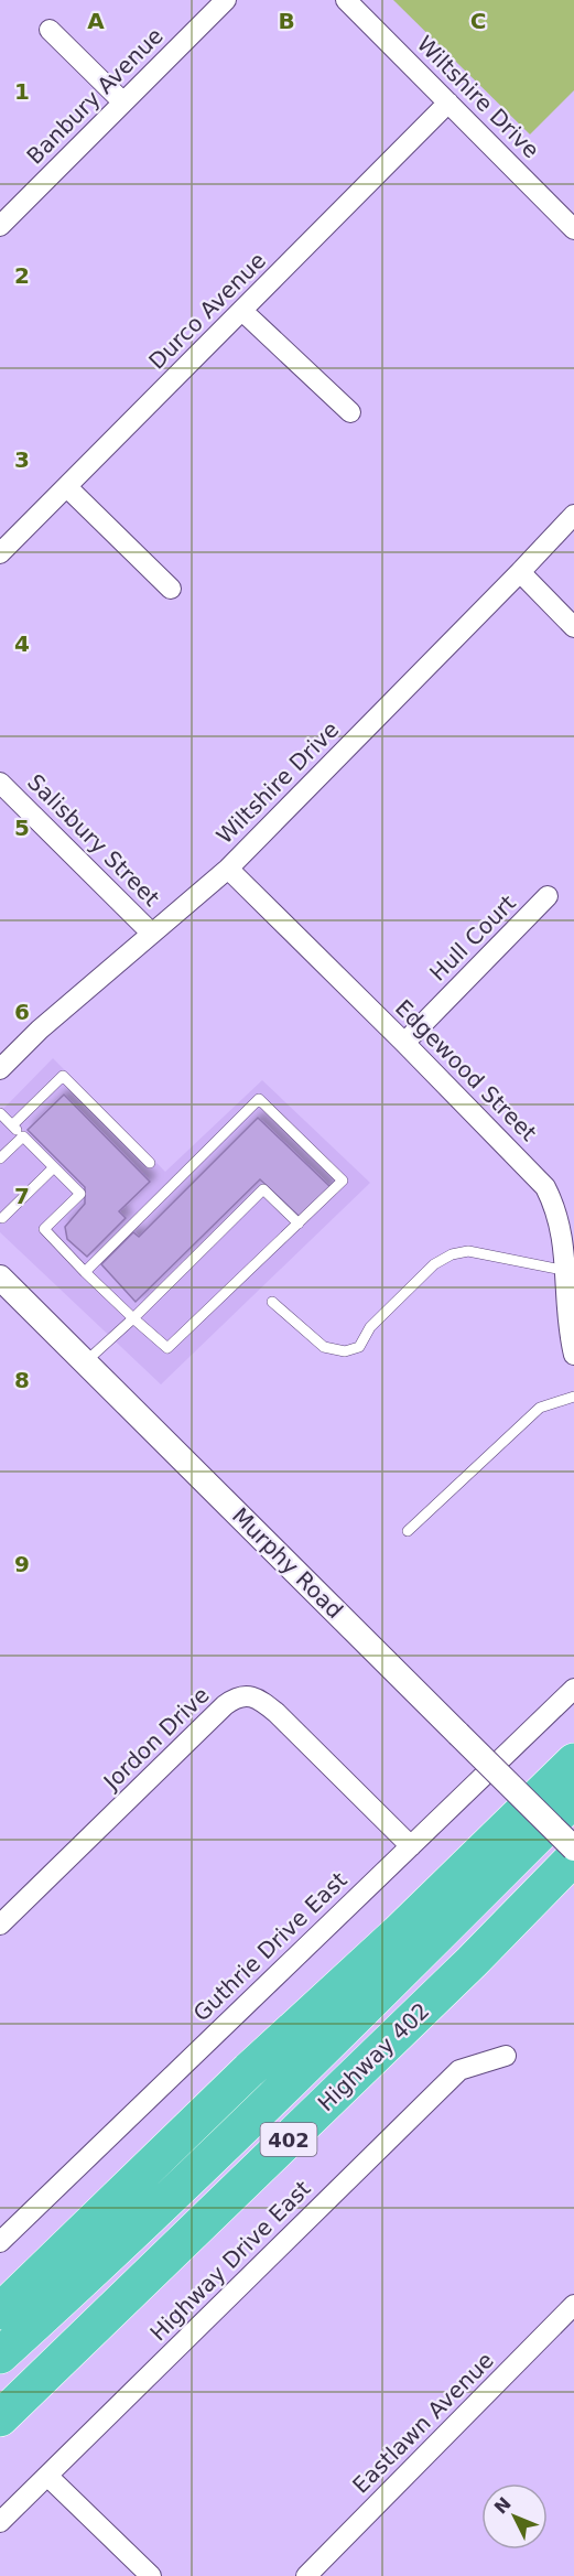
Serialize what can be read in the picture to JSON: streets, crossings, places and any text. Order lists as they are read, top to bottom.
{
  "streets": {
    "highway": ["Highway 402", "402"],
    "street": [
      "Banbury Avenue",
      "Wiltshire Drive",
      "Durco Avenue",
      "Salisbury Street",
      "Hull Court",
      "Edgewood Street",
      "Murphy Road",
      "Jordon Drive",
      "Guthrie Drive East",
      "Highway Drive East",
      "Eastlawn Avenue"
    ]
  },
  "crossings": [
    ["Wiltshire Drive", "Durco Avenue"],
    ["Wiltshire Drive", "Salisbury Street"],
    ["Wiltshire Drive", "Edgewood Street"],
    ["Hull Court", "Edgewood Street"],
    ["Jordon Drive", "Guthrie Drive East"]
  ],
  "north": "top left",
  "grid": {
    "columns": ["A", "B", "C"],
    "rows": [
      "1",
      "2",
      "3",
      "4",
      "5",
      "6",
      "7",
      "8",
      "9"
    ]
  }
}
